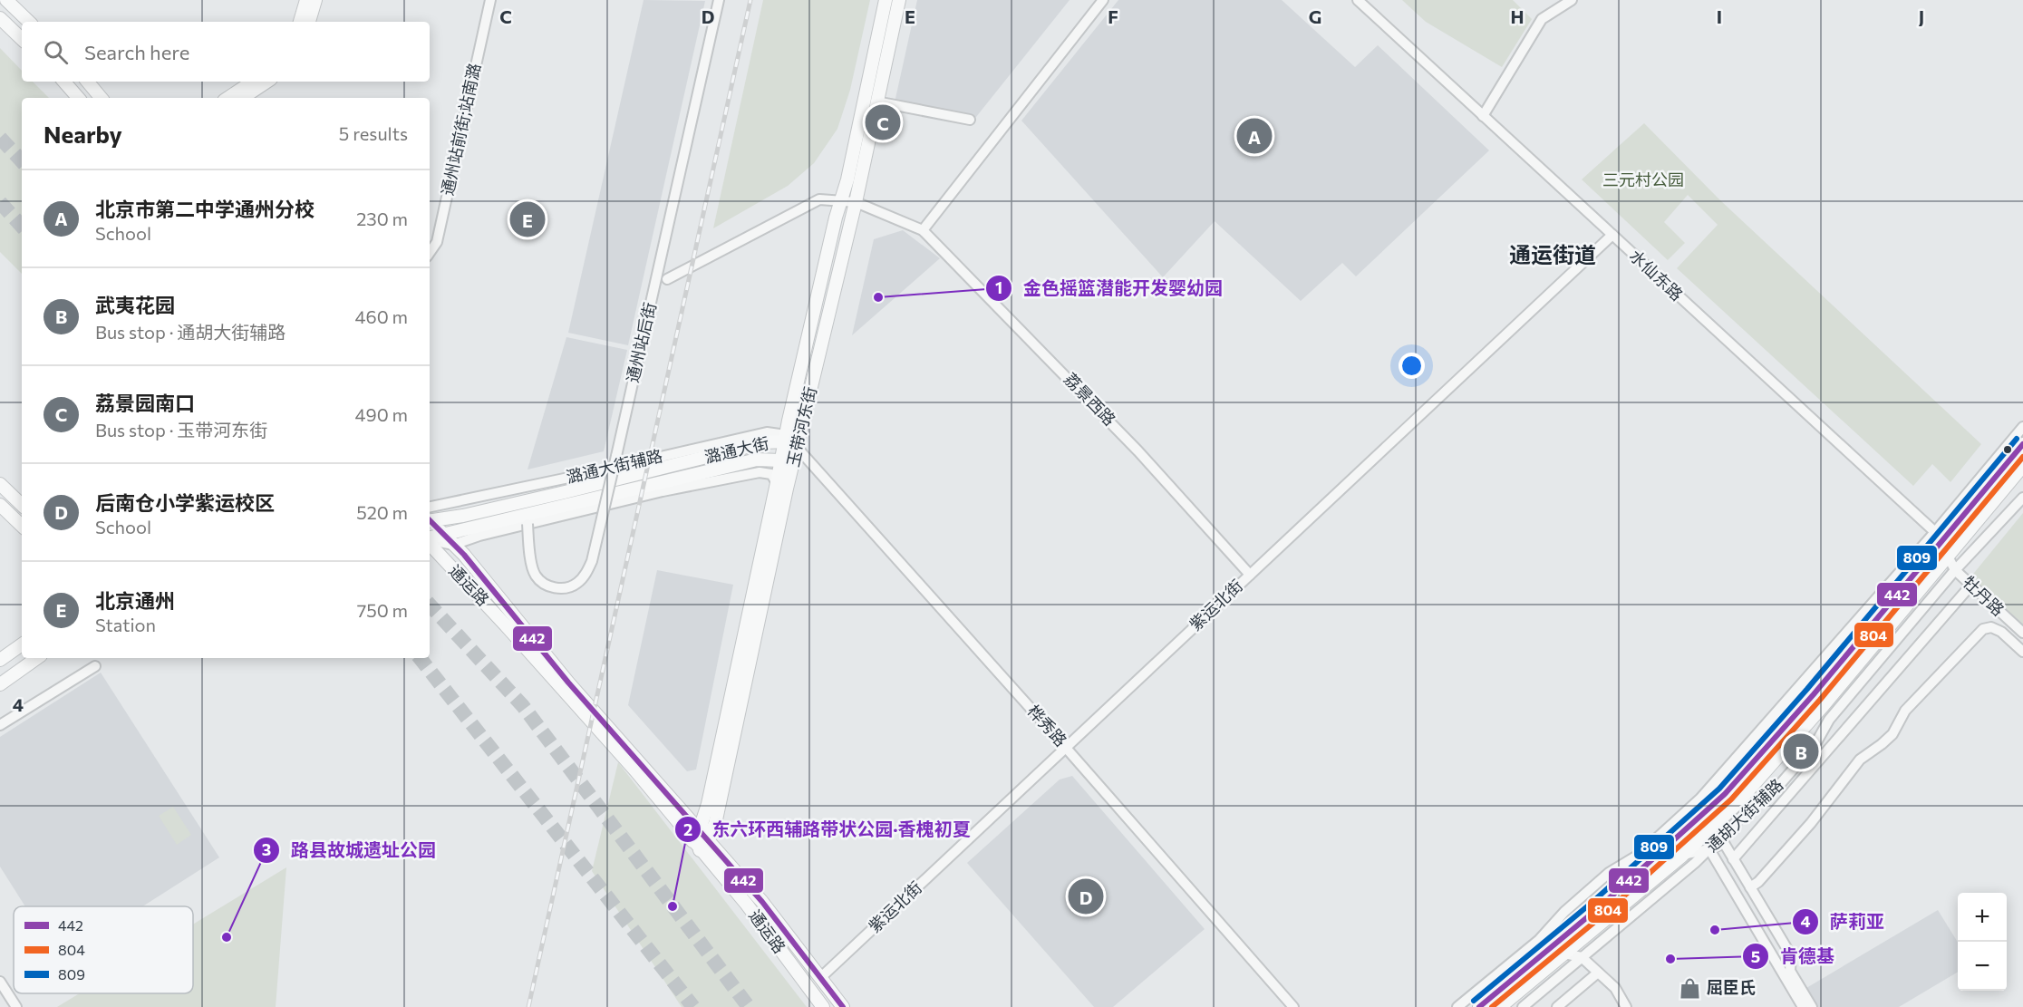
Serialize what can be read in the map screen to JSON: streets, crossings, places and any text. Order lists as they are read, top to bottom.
{
  "streets": {
    "main road": ["玉带河东街", "潞通大街", "通运路"],
    "street": [
      "通州站前街;站南潞",
      "水仙东路",
      "通州站后街",
      "荔景西路",
      "潞通大街辅路",
      "牡丹路",
      "紫运北街",
      "桦秀路",
      "通胡大街辅路"
    ]
  },
  "crossings": [
    ["水仙东路", "牡丹路"],
    ["水仙东路", "紫运北街"],
    ["荔景西路", "玉带河东街"],
    ["荔景西路", "紫运北街"],
    ["玉带河东街", "潞通大街"],
    ["玉带河东街", "潞通大街辅路"],
    ["玉带河东街", "通运路"],
    ["玉带河东街", "桦秀路"],
    ["潞通大街", "潞通大街辅路"],
    ["潞通大街", "通运路"],
    ["潞通大街", "桦秀路"],
    ["通运路", "紫运北街"],
    ["牡丹路", "通胡大街辅路"],
    ["紫运北街", "桦秀路"]
  ],
  "districts": ["通运街道"],
  "parks": ["三元村公园"],
  "places": {
    "other": [
      "金色摇篮潜能开发婴幼园",
      "东六环西辅路带状公园·香槐初夏",
      "萨莉亚",
      "路县故城遗址公园",
      "肯德基"
    ],
    "shop": ["屈臣氏"]
  },
  "lines": ["transit line 809", "transit line 442", "transit line 804"],
  "legend": ["442", "804", "809"],
  "page": {
    "search": "Search here",
    "heading": ["Nearby", "5 results"],
    "pins": [
      "C",
      "A",
      "E",
      "B",
      "D"
    ],
    "list": [
      {
        "mark": "A",
        "name": "北京市第二中学通州分校",
        "note": "School",
        "value": "230 m"
      },
      {
        "mark": "B",
        "name": "武夷花园",
        "note": "Bus stop · 通胡大街辅路",
        "value": "460 m"
      },
      {
        "mark": "C",
        "name": "荔景园南口",
        "note": "Bus stop · 玉带河东街",
        "value": "490 m"
      },
      {
        "mark": "D",
        "name": "后南仓小学紫运校区",
        "note": "School",
        "value": "520 m"
      },
      {
        "mark": "E",
        "name": "北京通州",
        "note": "Station",
        "value": "750 m"
      }
    ],
    "map_buttons": ["+", "−"]
  },
  "grid": {
    "columns": [
      "C",
      "D",
      "E",
      "F",
      "G",
      "H",
      "I",
      "J"
    ],
    "rows": ["4"]
  }
}
